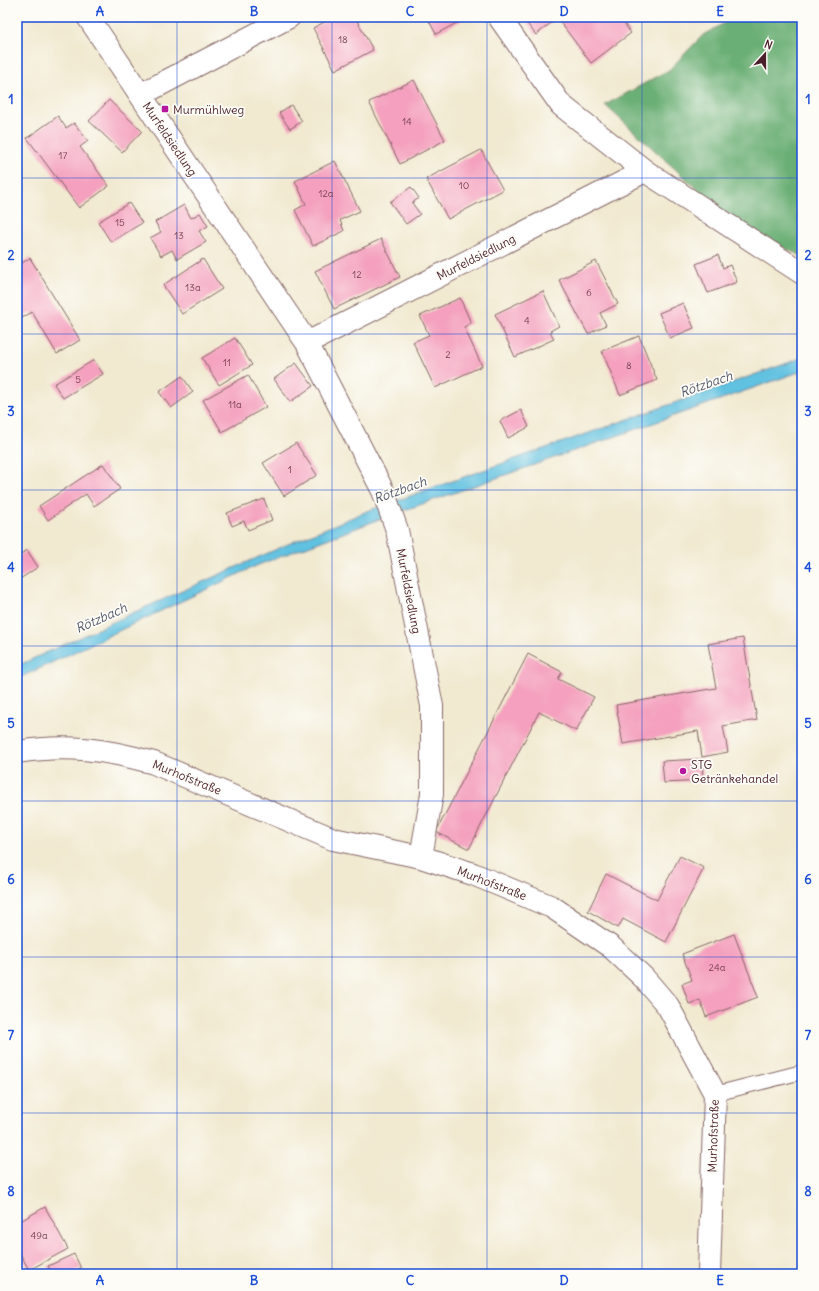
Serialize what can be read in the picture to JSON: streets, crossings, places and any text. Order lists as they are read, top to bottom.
{
  "streets": {
    "street": ["Murfeldsiedlung", "Murhofstraße"]
  },
  "crossings": [
    ["Murfeldsiedlung", "Murhofstraße"]
  ],
  "water": ["Rötzbach"],
  "places": {
    "transit": ["Murmühlweg"],
    "other": ["STG Getränkehandel"]
  },
  "house_numbers": [
    "18",
    "14",
    "17",
    "10",
    "12a",
    "15",
    "13",
    "12",
    "13a",
    "6",
    "4",
    "2",
    "11",
    "8",
    "5",
    "11a",
    "1",
    "24a",
    "49a"
  ],
  "north": "top",
  "grid": {
    "columns": [
      "A",
      "B",
      "C",
      "D",
      "E"
    ],
    "rows": [
      "1",
      "2",
      "3",
      "4",
      "5",
      "6",
      "7",
      "8"
    ]
  }
}
